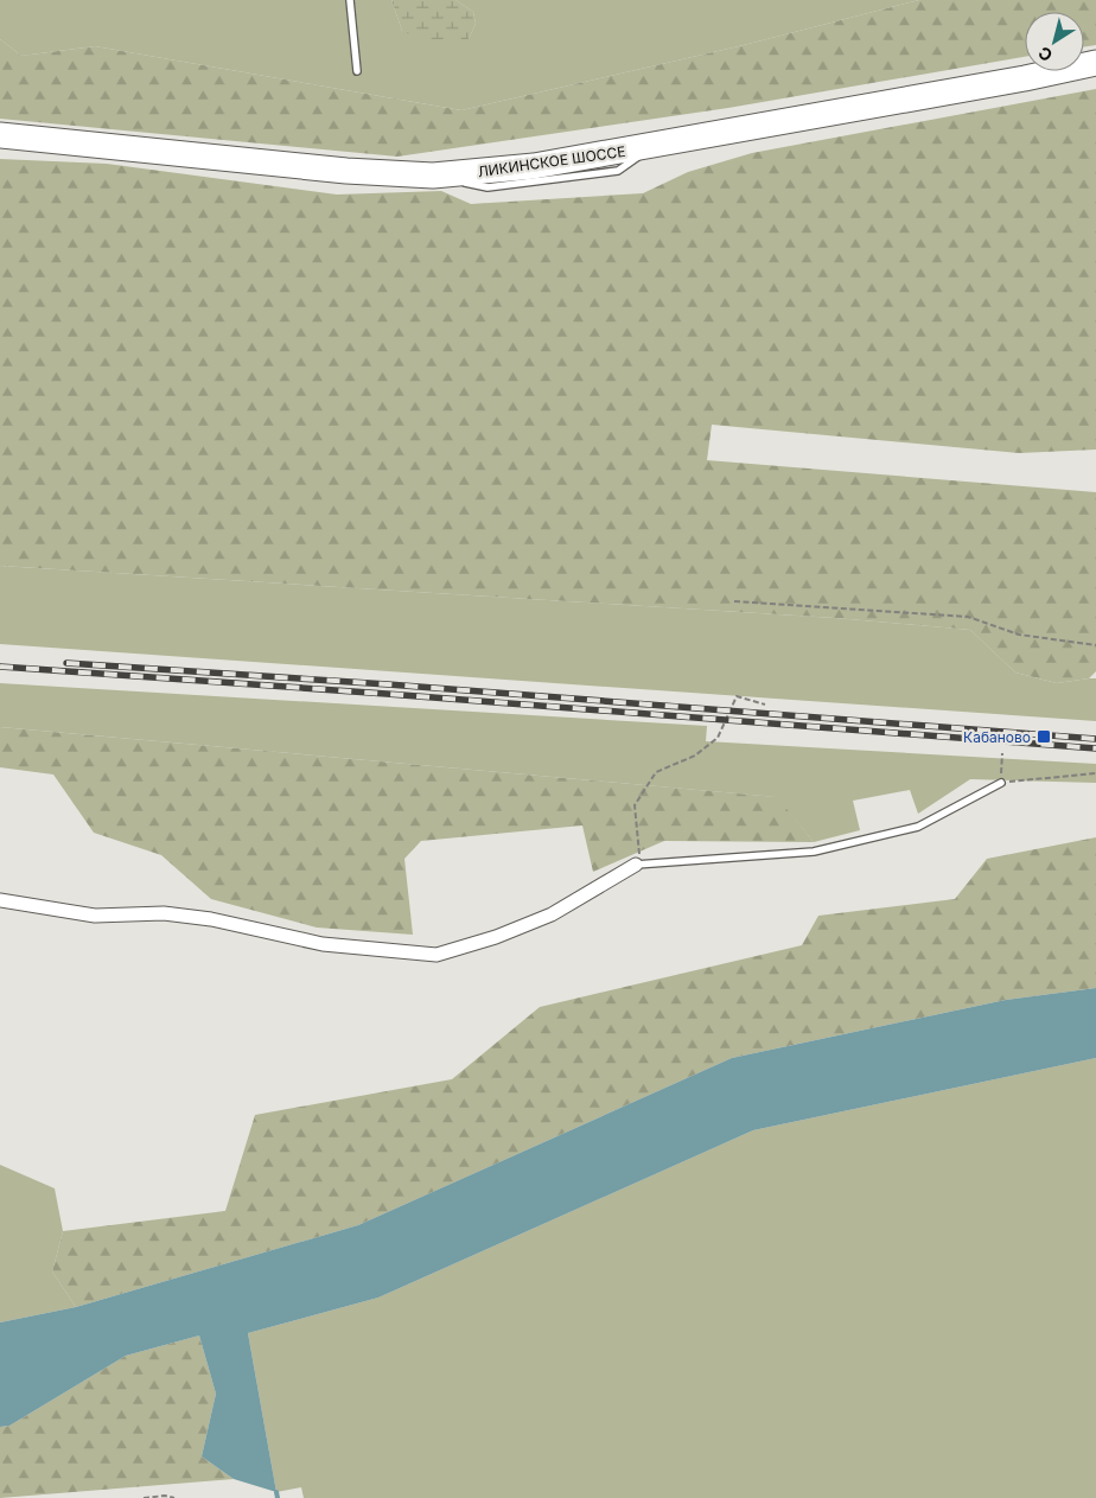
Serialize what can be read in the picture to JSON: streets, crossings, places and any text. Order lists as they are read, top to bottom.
{
  "streets": {
    "highway": ["ЛИКИНСКОЕ ШОССЕ"]
  },
  "places": {
    "transit": ["Кабаново"]
  },
  "north": "bottom left"
}
